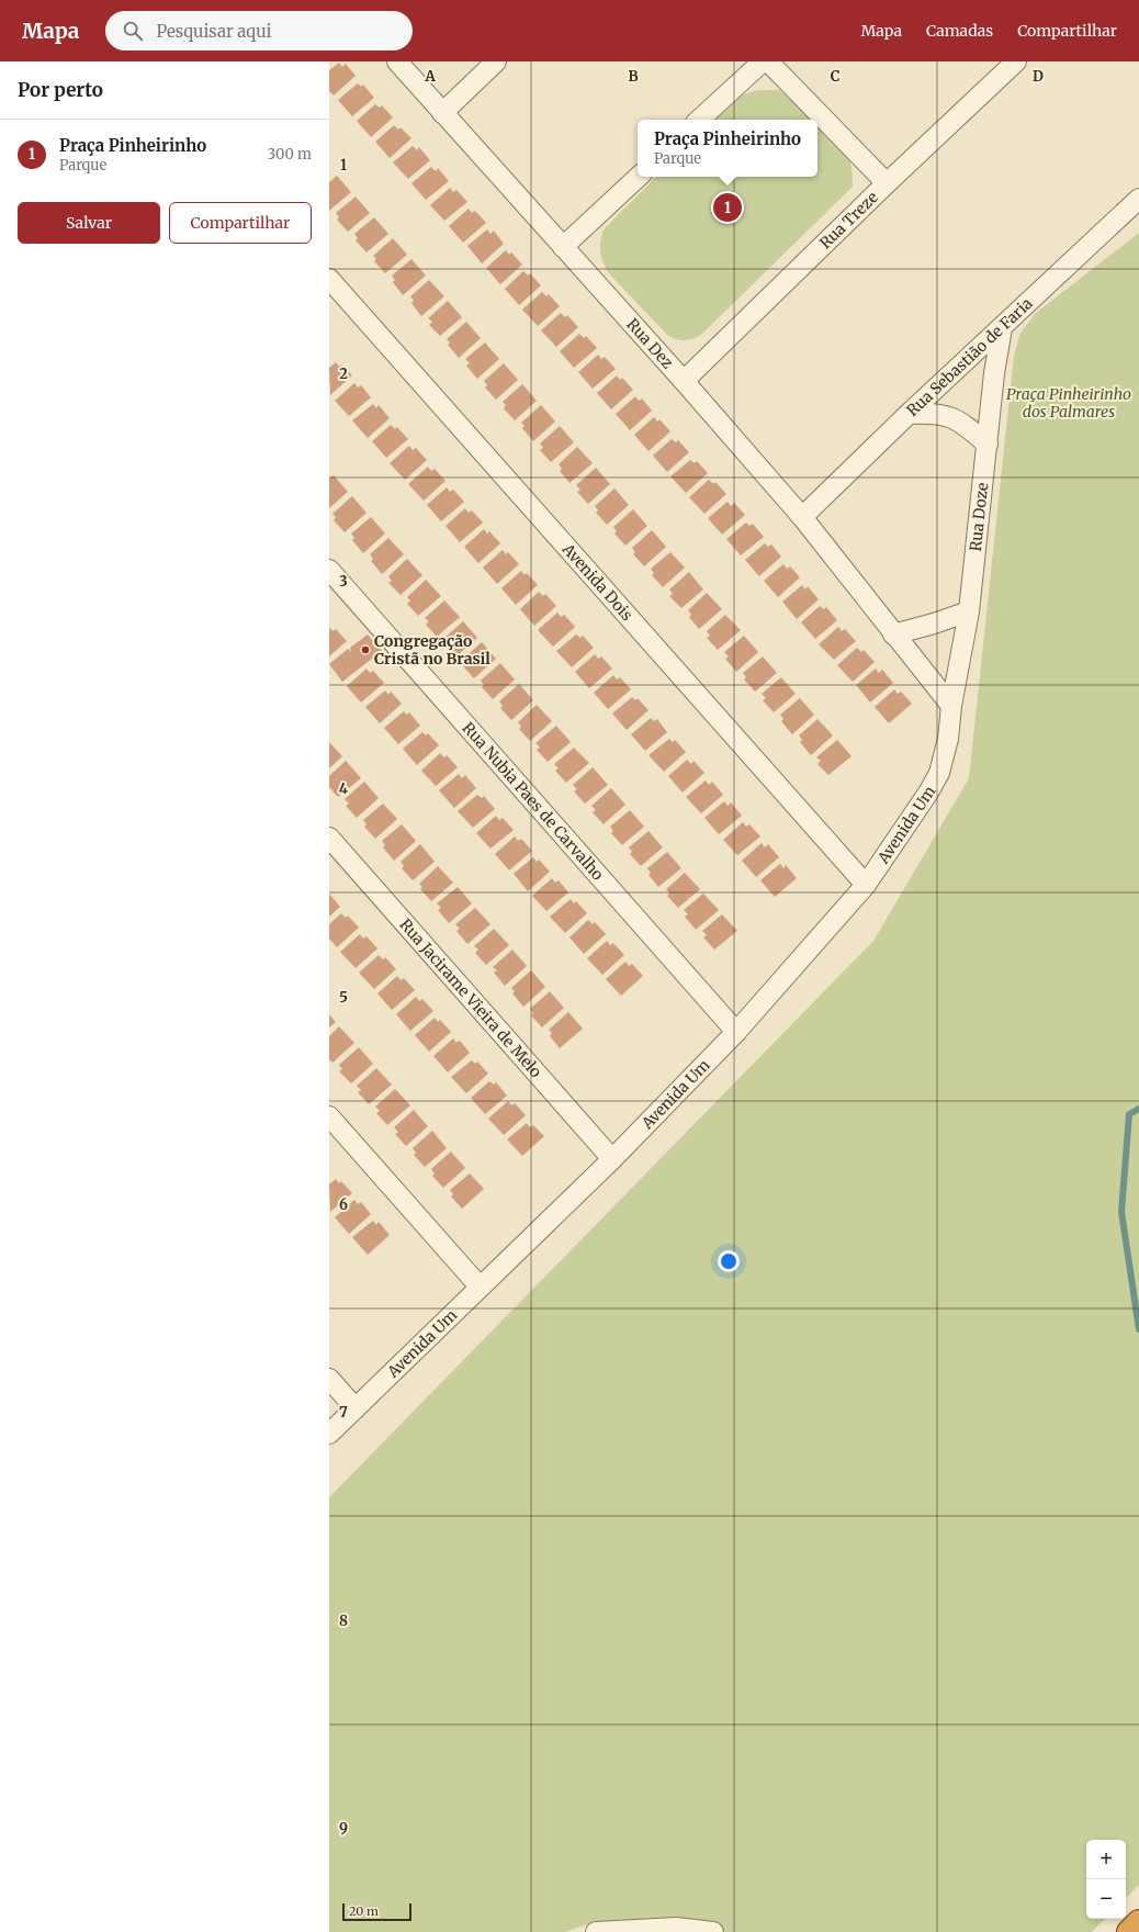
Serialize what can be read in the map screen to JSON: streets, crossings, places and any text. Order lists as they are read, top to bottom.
{
  "streets": {
    "street": [
      "Rua Treze",
      "Rua Dez",
      "Rua Sebastião de Faria",
      "Rua Doze",
      "Avenida Dois",
      "Rua Nubia Paes de Carvalho",
      "Avenida Um",
      "Rua Jacirame Vieira de Melo"
    ]
  },
  "crossings": [
    ["Rua Treze", "Rua Dez"],
    ["Rua Dez", "Rua Sebastião de Faria"],
    ["Rua Dez", "Rua Doze"],
    ["Rua Dez", "Avenida Um"],
    ["Rua Sebastião de Faria", "Rua Doze"],
    ["Rua Doze", "Avenida Um"],
    ["Avenida Dois", "Avenida Um"],
    ["Rua Nubia Paes de Carvalho", "Avenida Um"],
    ["Avenida Um", "Rua Jacirame Vieira de Melo"]
  ],
  "parks": ["Praça Pinheirinho dos Palmares"],
  "places": ["Congregação Cristã no Brasil"],
  "scale_bar": "20 m",
  "page": {
    "header": "Mapa",
    "search": "Pesquisar aqui",
    "nav": ["Mapa", "Camadas", "Compartilhar"],
    "heading": "Por perto",
    "list": [
      {
        "mark": "1",
        "name": "Praça Pinheirinho",
        "note": "Parque",
        "value": "300 m"
      }
    ],
    "popup": ["Praça Pinheirinho", "Parque"],
    "buttons": ["Salvar", "Compartilhar"],
    "pins": "1",
    "map_buttons": ["+", "−"],
    "scale": "20 m"
  },
  "grid": {
    "columns": [
      "A",
      "B",
      "C",
      "D"
    ],
    "rows": [
      "1",
      "2",
      "3",
      "4",
      "5",
      "6",
      "7",
      "8",
      "9"
    ]
  }
}
